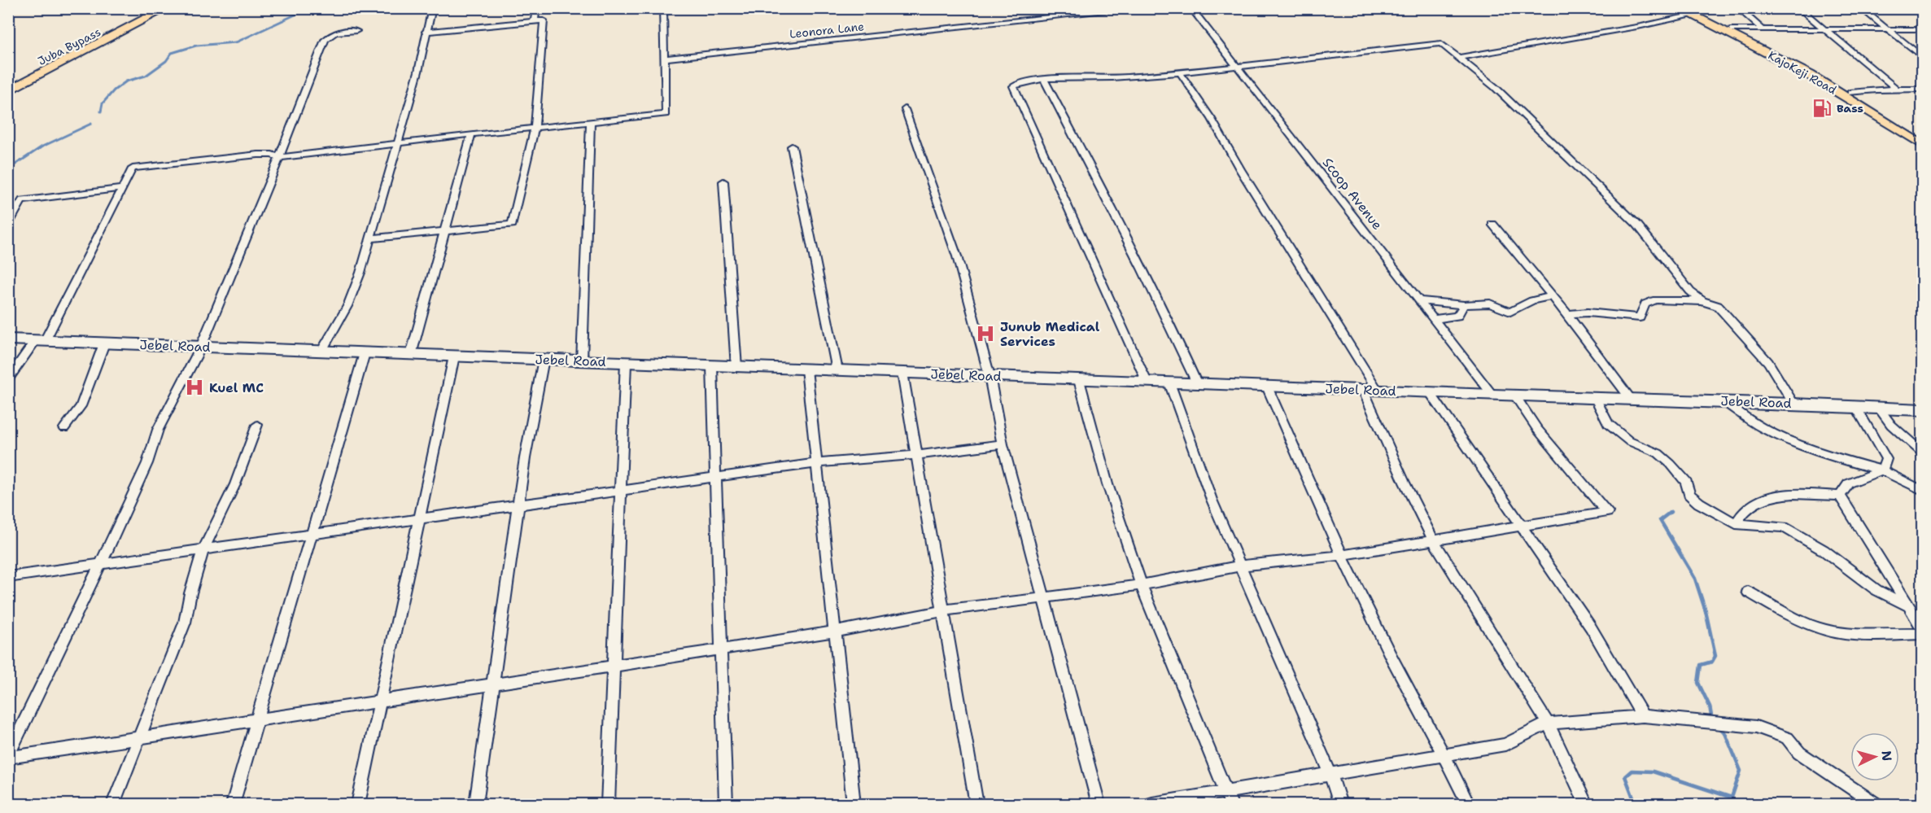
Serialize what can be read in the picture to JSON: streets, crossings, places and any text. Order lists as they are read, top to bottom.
{
  "streets": {
    "main road": ["Juba Bypass", "KajoKeji Road", "Jebel Road"],
    "street": ["Leonora Lane", "Scoop Avenue"]
  },
  "crossings": [
    ["Scoop Avenue", "Jebel Road"]
  ],
  "places": {
    "fuel station": ["Bass"],
    "hospital": ["Junub Medical Services", "Kuel MC"]
  },
  "north": "right"
}
